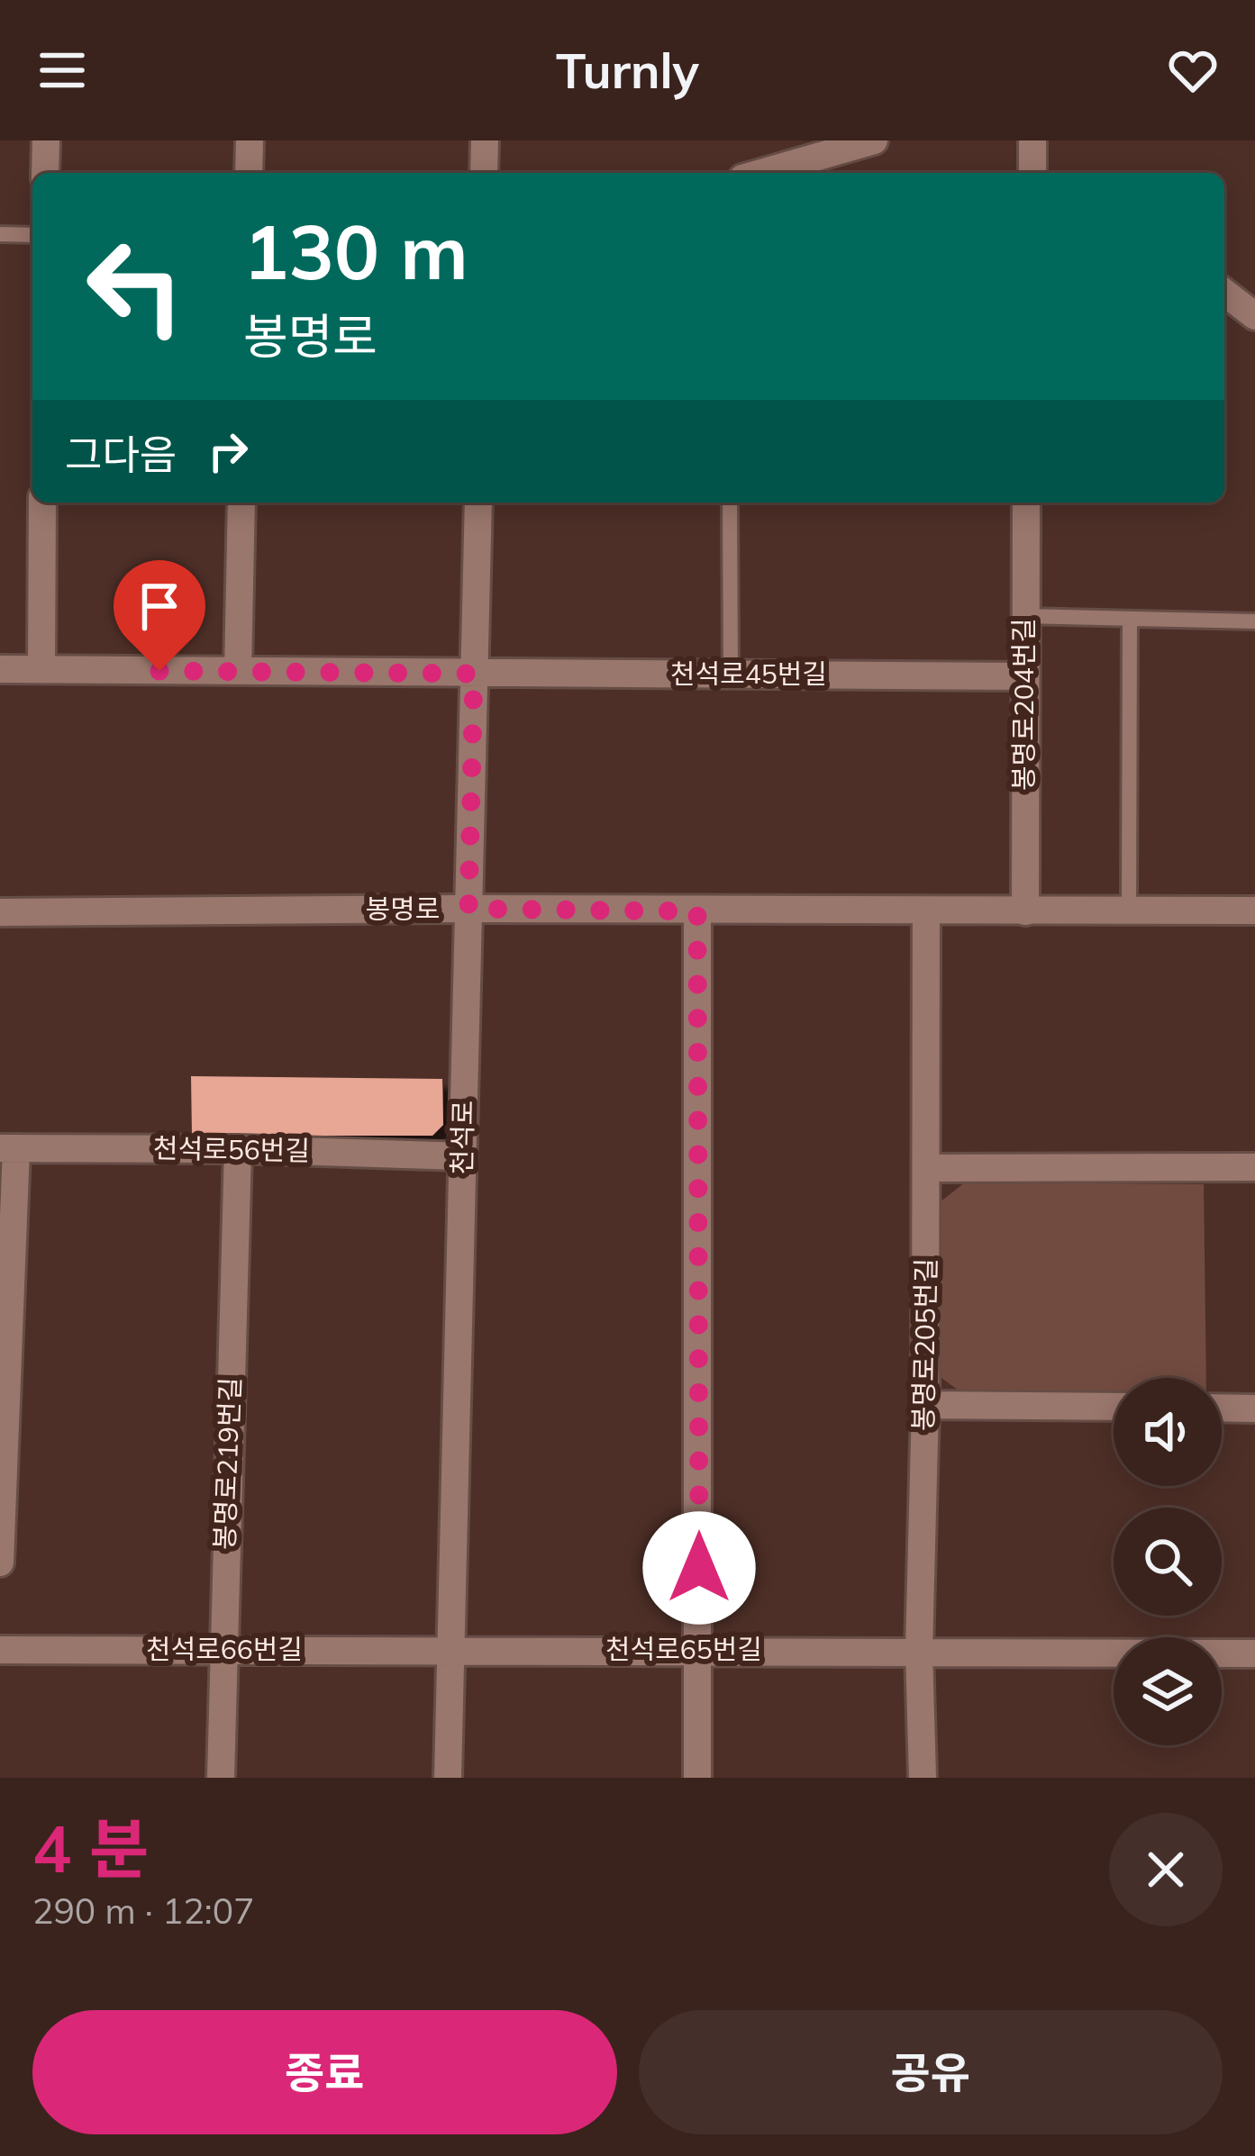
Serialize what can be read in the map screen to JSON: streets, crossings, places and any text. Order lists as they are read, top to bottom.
{
  "streets": {
    "street": [
      "천석로45번길",
      "봉명로204번길",
      "봉명로",
      "천석로",
      "천석로56번길",
      "봉명로205번길",
      "봉명로219번길",
      "천석로66번길",
      "천석로65번길"
    ]
  },
  "crossings": [
    ["천석로45번길", "봉명로204번길"],
    ["천석로45번길", "천석로"],
    ["봉명로204번길", "봉명로"],
    ["봉명로", "천석로"],
    ["봉명로", "봉명로205번길"],
    ["천석로", "천석로56번길"],
    ["천석로", "천석로66번길"],
    ["천석로", "천석로65번길"],
    ["천석로56번길", "봉명로219번길"],
    ["봉명로205번길", "천석로65번길"],
    ["봉명로219번길", "천석로66번길"],
    ["천석로66번길", "천석로65번길"]
  ],
  "page": {
    "header": "Turnly",
    "turn": ["130 m", "봉명로"],
    "then": "그다음",
    "heading": ["4 분", "290 m · 12:07"],
    "buttons": ["종료", "공유"]
  }
}
